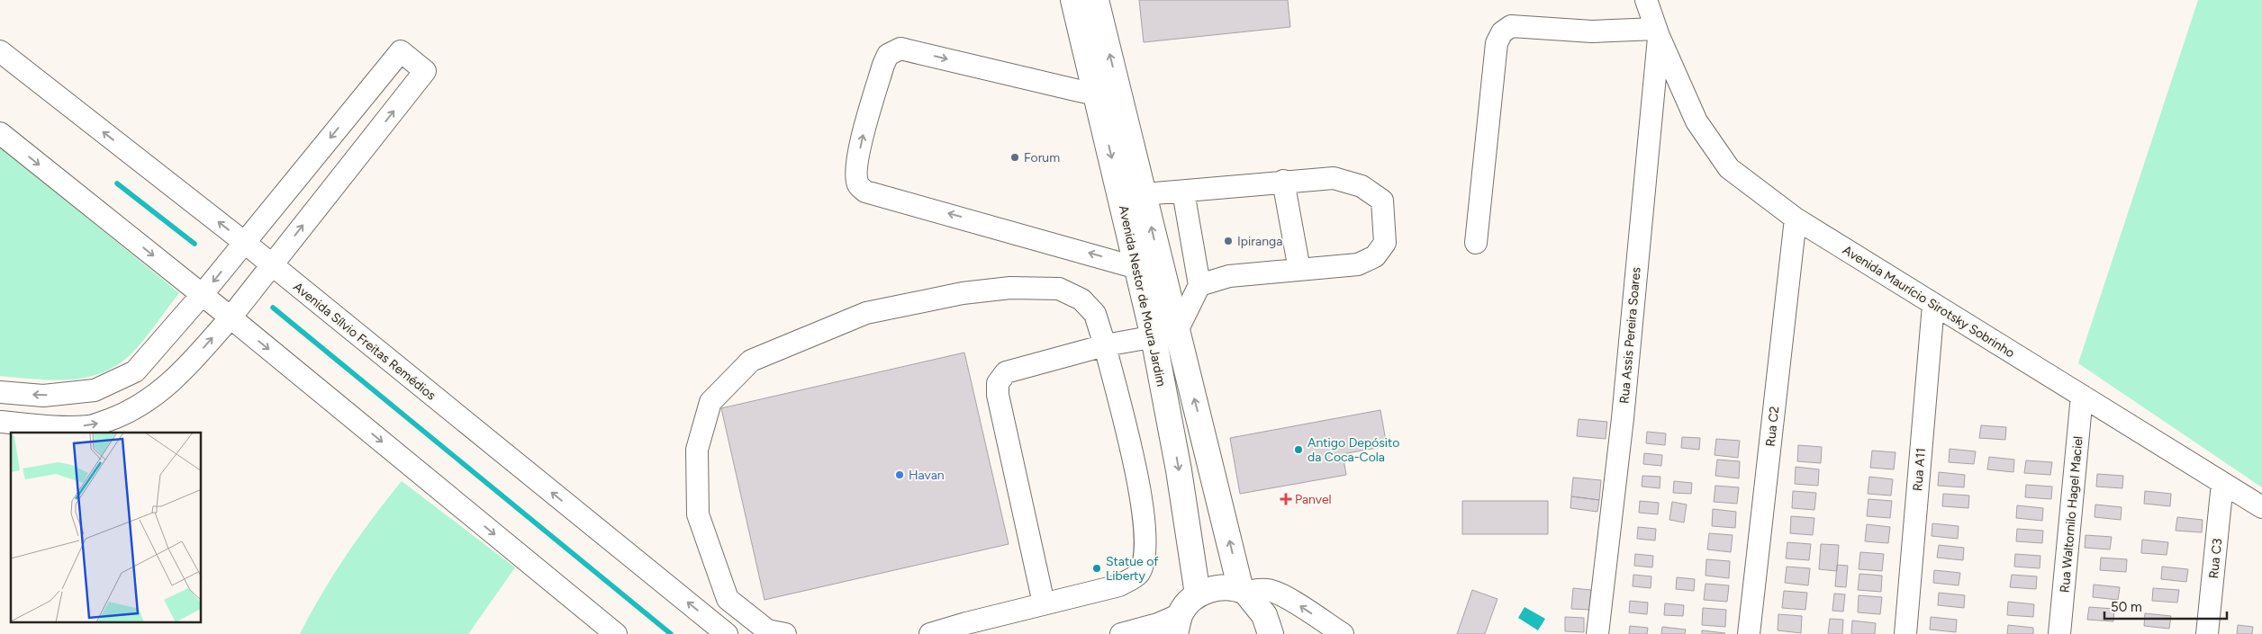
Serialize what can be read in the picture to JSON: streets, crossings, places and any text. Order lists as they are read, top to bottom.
{
  "streets": {
    "main road": ["Avenida Nestor de Moura Jardim"],
    "street": [
      "Avenida Maurício Sirotsky Sobrinho",
      "Rua Assis Pereira Soares",
      "Avenida Sílvio Freitas Remédios",
      "Rua C2",
      "Rua A11",
      "Rua Waltornilo Hagel Maciel",
      "Rua C3"
    ]
  },
  "crossings": [
    ["Avenida Maurício Sirotsky Sobrinho", "Rua Assis Pereira Soares"],
    ["Avenida Maurício Sirotsky Sobrinho", "Rua C2"],
    ["Avenida Maurício Sirotsky Sobrinho", "Rua A11"],
    ["Avenida Maurício Sirotsky Sobrinho", "Rua Waltornilo Hagel Maciel"],
    ["Avenida Maurício Sirotsky Sobrinho", "Rua C3"]
  ],
  "places": {
    "other": [
      "Forum",
      "Ipiranga",
      "Antigo Depósito da Coca-Cola",
      "Havan",
      "Statue of Liberty"
    ],
    "health": ["Panvel"]
  },
  "scale_bar": "50 m"
}
